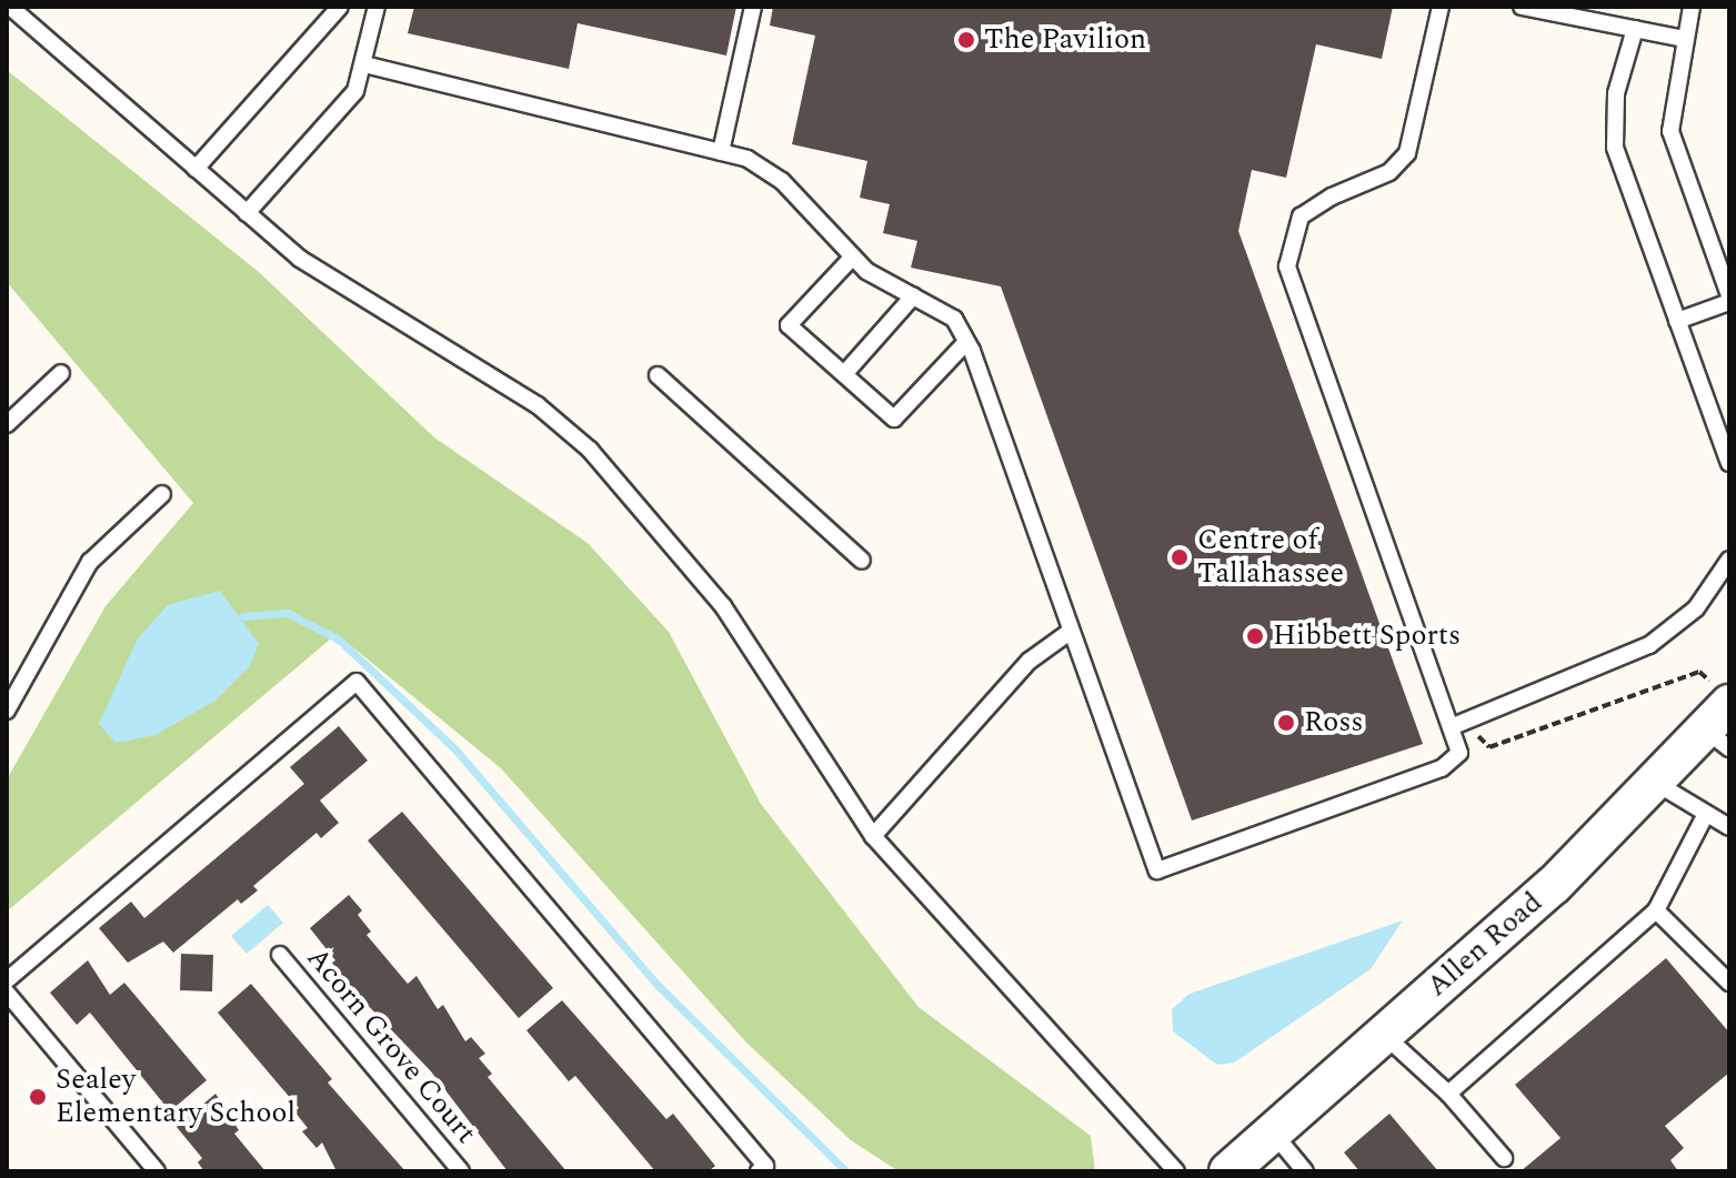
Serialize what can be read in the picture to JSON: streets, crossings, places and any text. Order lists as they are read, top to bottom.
{
  "streets": {
    "street": ["Allen Road"],
    "lane": ["Acorn Grove Court"]
  },
  "places": [
    "The Pavilion",
    "Centre of Tallahassee",
    "Hibbett Sports",
    "Ross",
    "Sealey Elementary School"
  ]
}
